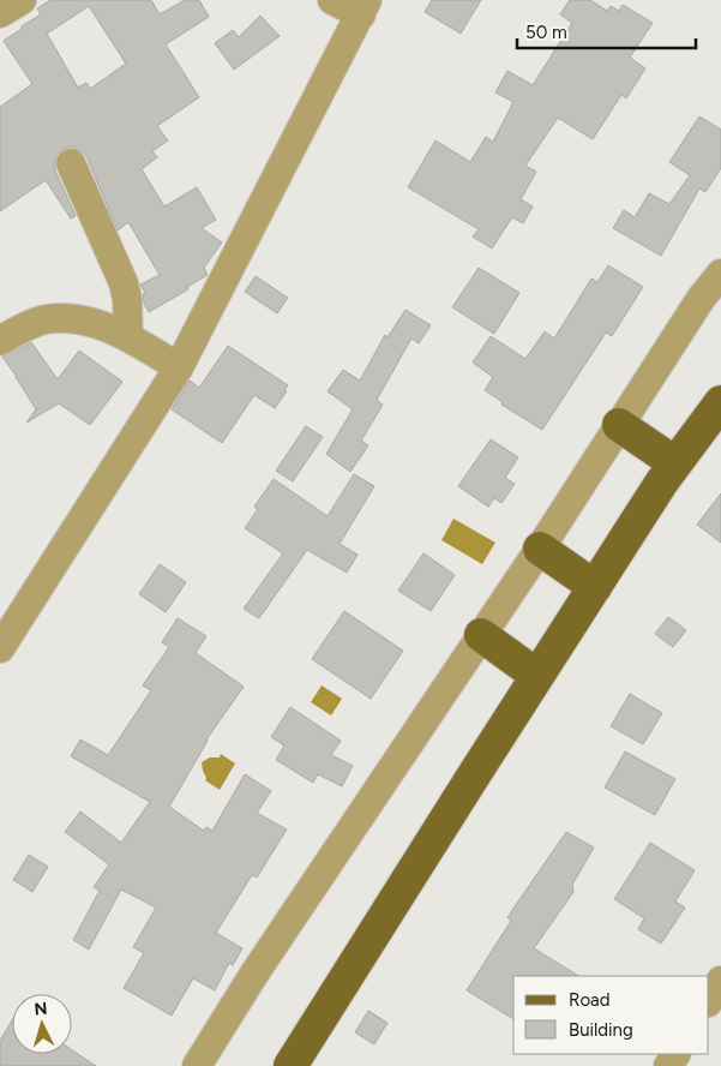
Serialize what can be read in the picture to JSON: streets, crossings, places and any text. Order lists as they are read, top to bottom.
{
  "legend": ["Road", "Building"],
  "scale_bar": "50 m",
  "north": "top"
}
